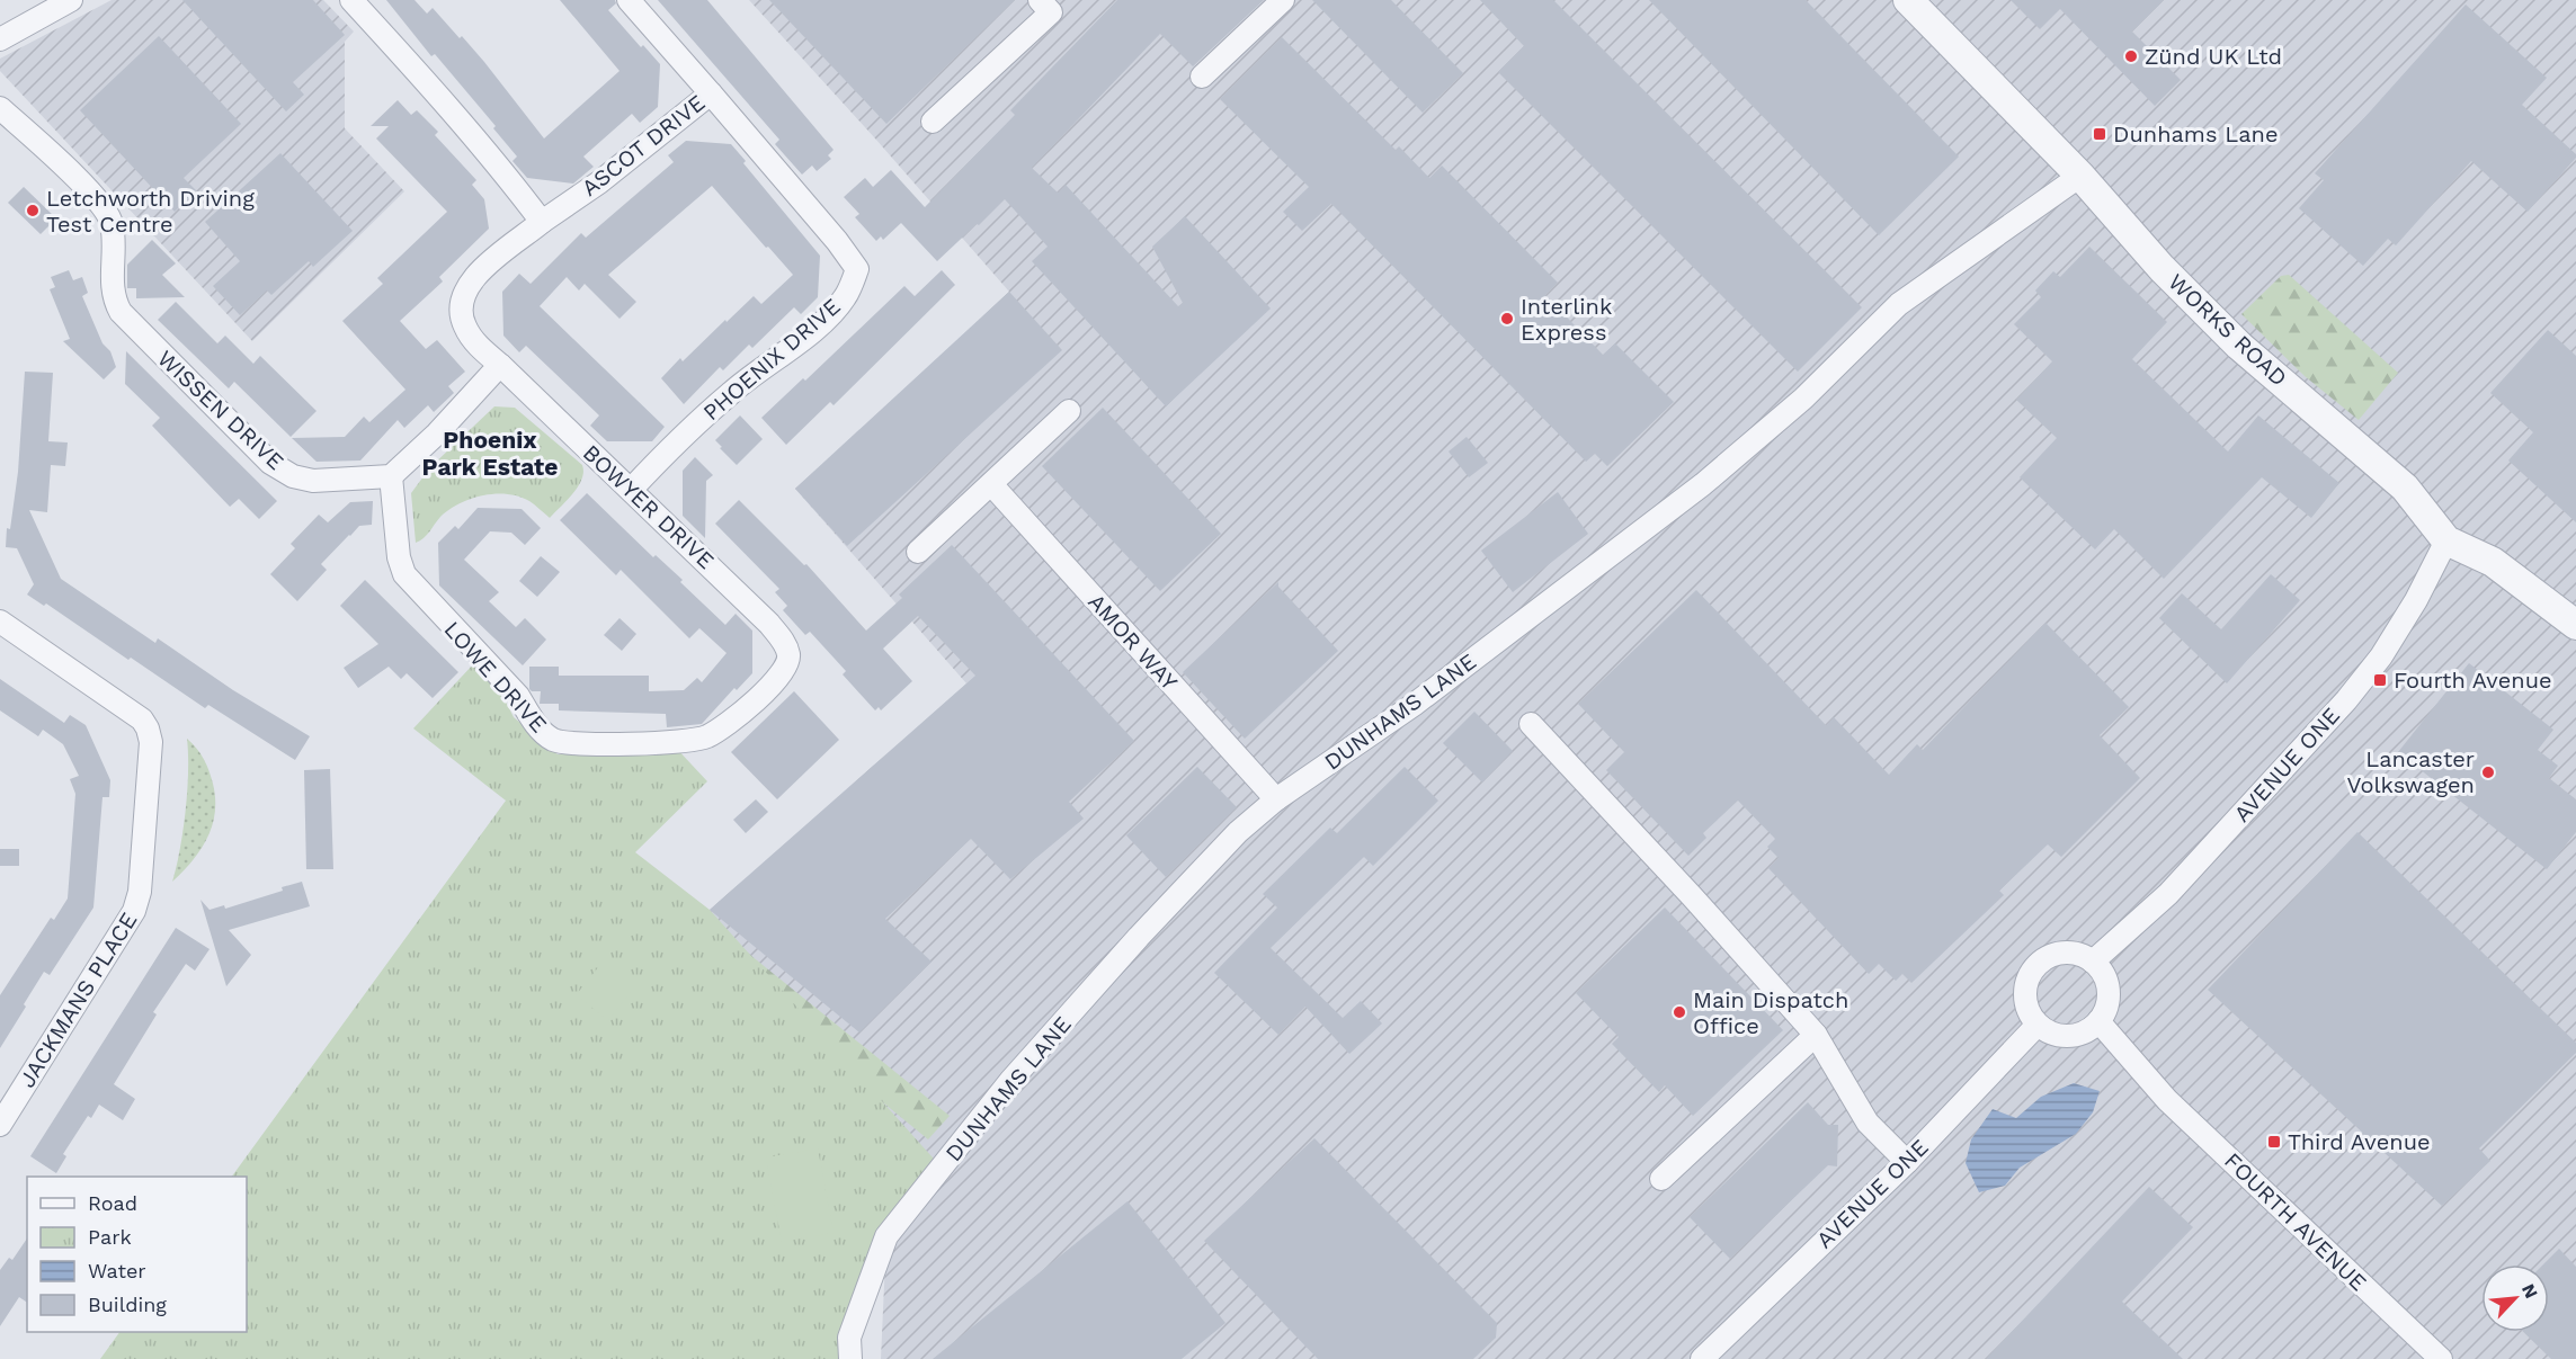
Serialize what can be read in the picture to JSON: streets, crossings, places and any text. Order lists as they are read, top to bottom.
{
  "streets": {
    "street": [
      "ASCOT DRIVE",
      "WORKS ROAD",
      "PHOENIX DRIVE",
      "WISSEN DRIVE",
      "BOWYER DRIVE",
      "AMOR WAY",
      "LOWE DRIVE",
      "DUNHAMS LANE",
      "AVENUE ONE",
      "JACKMANS PLACE",
      "FOURTH AVENUE"
    ]
  },
  "crossings": [
    ["ASCOT DRIVE", "PHOENIX DRIVE"],
    ["WORKS ROAD", "DUNHAMS LANE"],
    ["WORKS ROAD", "AVENUE ONE"],
    ["PHOENIX DRIVE", "BOWYER DRIVE"],
    ["WISSEN DRIVE", "LOWE DRIVE"],
    ["BOWYER DRIVE", "LOWE DRIVE"],
    ["AMOR WAY", "DUNHAMS LANE"],
    ["AVENUE ONE", "FOURTH AVENUE"]
  ],
  "districts": ["Phoenix Park Estate"],
  "places": {
    "other": [
      "Zünd UK Ltd",
      "Letchworth Driving Test Centre",
      "Interlink Express",
      "Lancaster Volkswagen",
      "Main Dispatch Office"
    ],
    "transit": ["Dunhams Lane", "Fourth Avenue", "Third Avenue"]
  },
  "legend": [
    "Road",
    "Park",
    "Water",
    "Building"
  ],
  "north": "top right"
}
